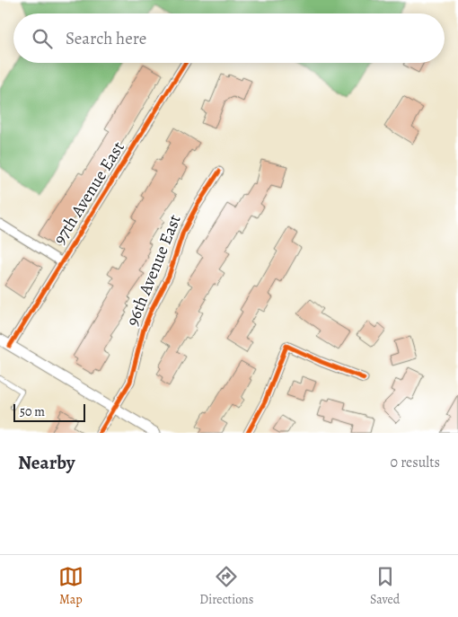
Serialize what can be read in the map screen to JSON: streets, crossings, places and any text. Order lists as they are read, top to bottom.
{
  "streets": {
    "street": ["97th Avenue East", "96th Avenue East"]
  },
  "scale_bar": "50 m",
  "page": {
    "search": "Search here",
    "scale": "50 m",
    "heading": ["Nearby", "0 results"],
    "nav": ["Map", "Directions", "Saved"]
  }
}
